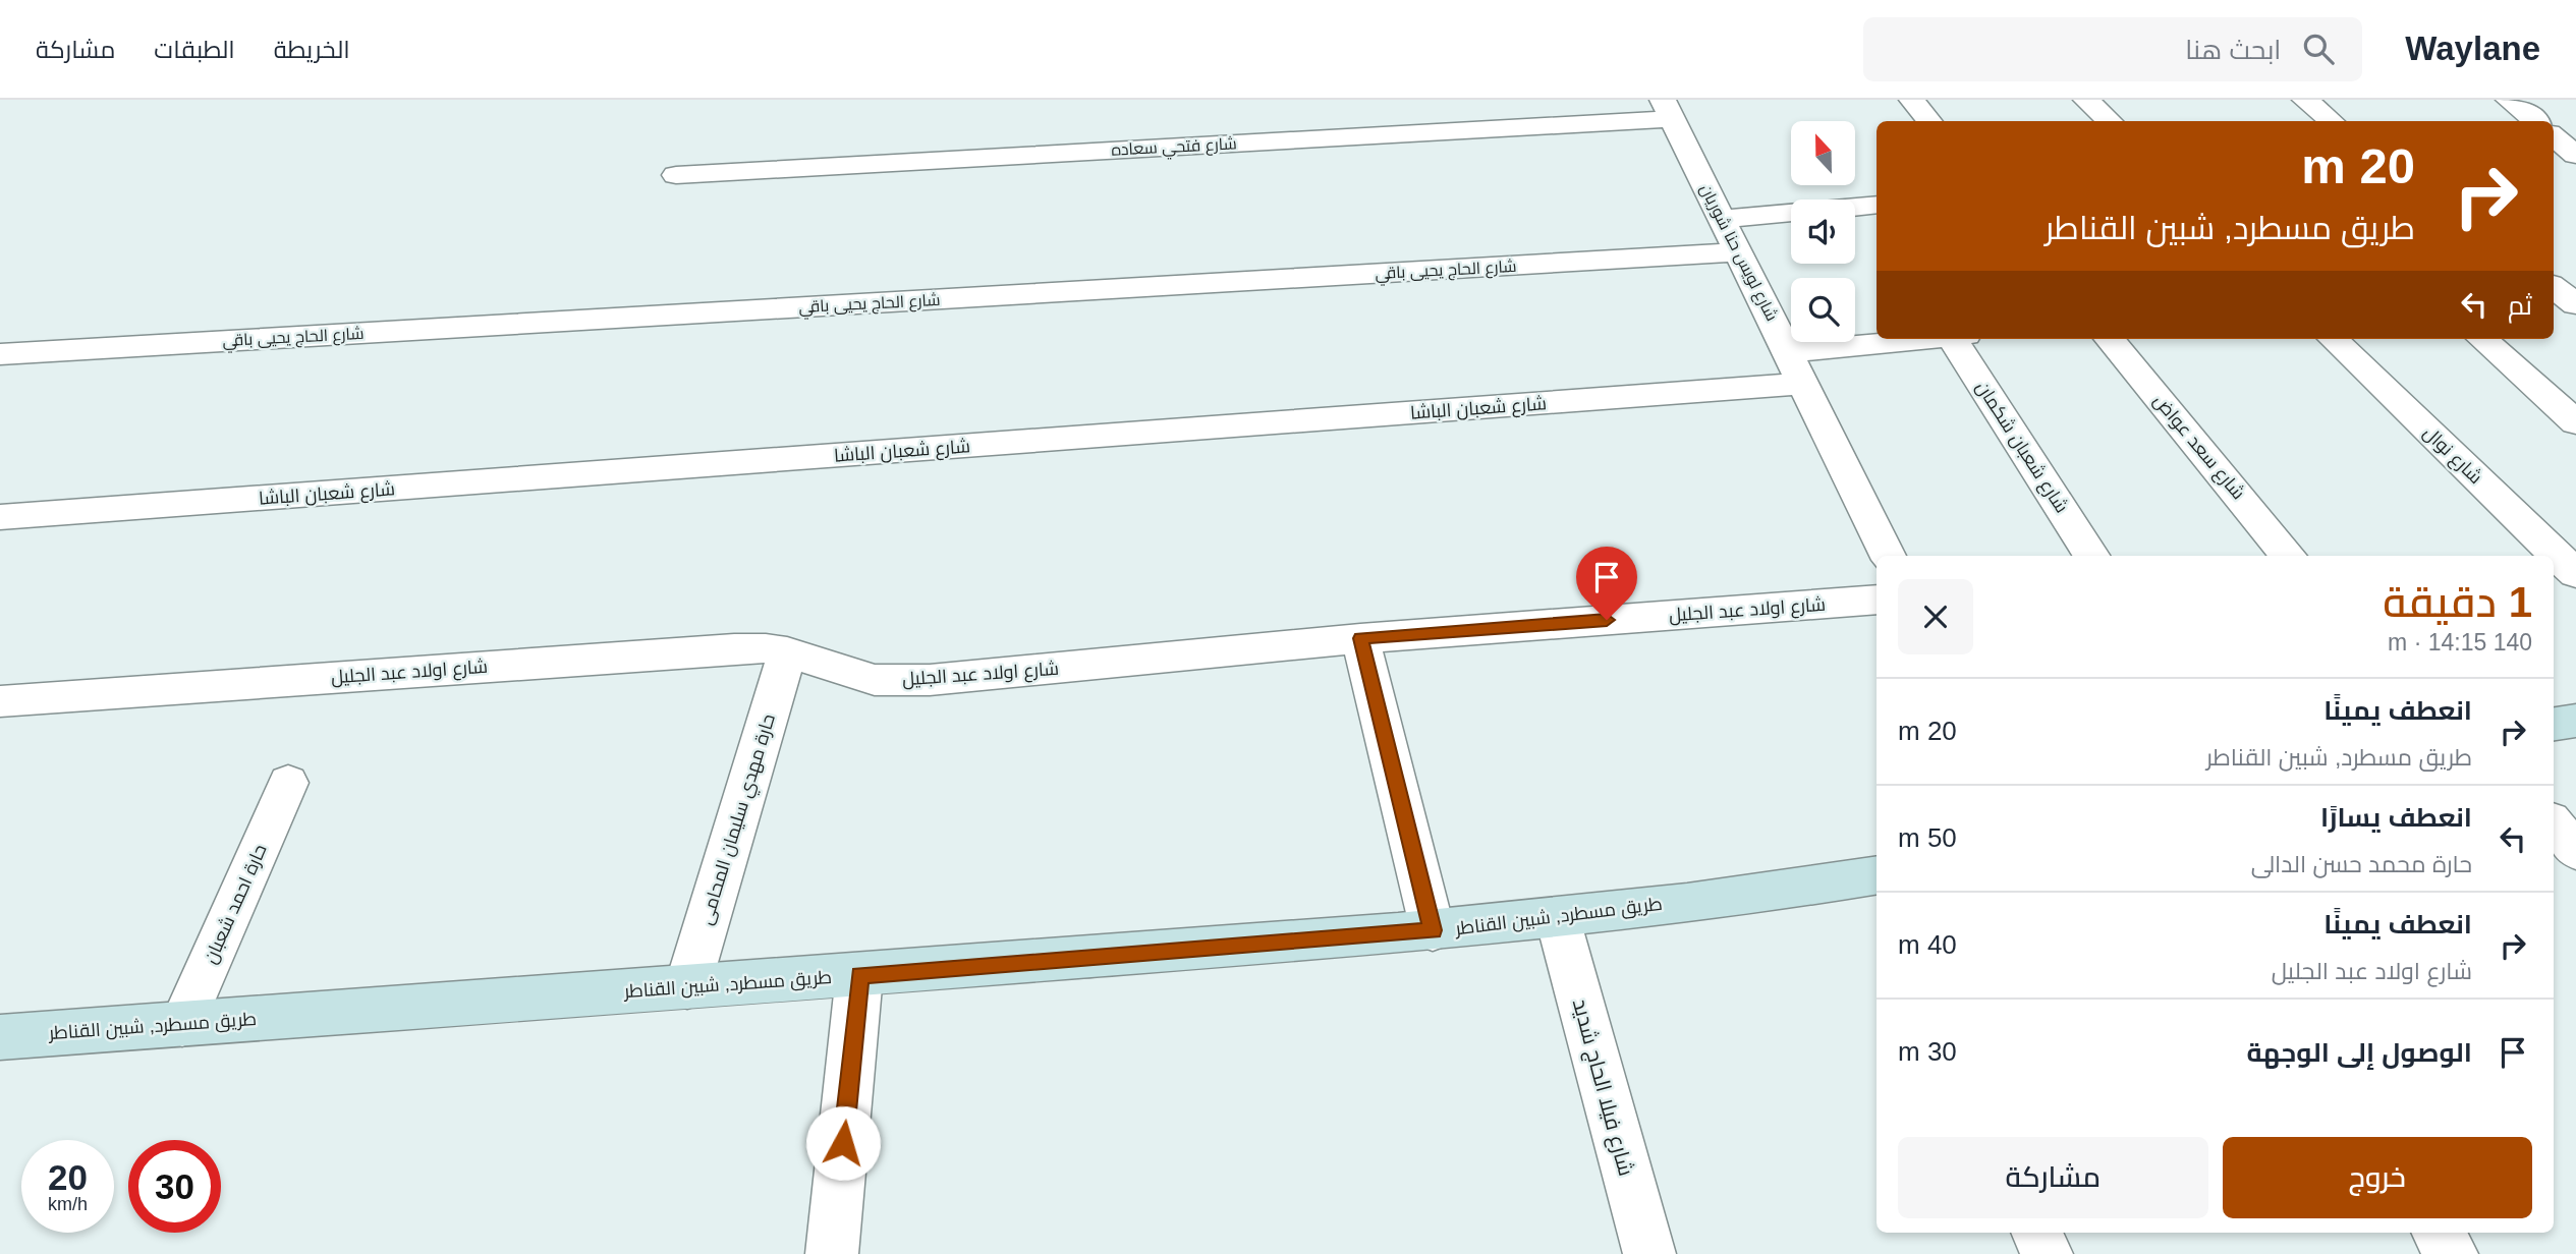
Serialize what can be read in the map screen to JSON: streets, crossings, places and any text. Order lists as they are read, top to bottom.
{
  "streets": {
    "main road": ["طريق مسطرد, شبين القناطر"],
    "street": [
      "شارع فتحي سعاده",
      "شارع لويس حنا شوريان",
      "شارع الحاج يحيى باقي",
      "شارع شعبان الباشا",
      "شارع شعبان شكمان",
      "شارع سعد عواض",
      "شارع نوال",
      "شارع اولاد عبد الجليل",
      "حارة مهدي سليمان المحامى",
      "حارة احمد شعبان",
      "شارع فيلا الحاج شديد"
    ]
  },
  "crossings": [
    ["شارع فتحي سعاده", "شارع لويس حنا شوريان"],
    ["شارع لويس حنا شوريان", "شارع الحاج يحيى باقي"],
    ["شارع لويس حنا شوريان", "شارع شعبان الباشا"],
    ["شارع اولاد عبد الجليل", "حارة مهدي سليمان المحامى"],
    ["حارة مهدي سليمان المحامى", "طريق مسطرد, شبين القناطر"],
    ["حارة احمد شعبان", "طريق مسطرد, شبين القناطر"],
    ["طريق مسطرد, شبين القناطر", "شارع فيلا الحاج شديد"]
  ],
  "north": "top",
  "page": {
    "header": "Waylane",
    "search": "ابحث هنا",
    "nav": ["الخريطة", "الطبقات", "مشاركة"],
    "turn": ["20 m", "طريق مسطرد, شبين القناطر"],
    "then": "ثم",
    "heading": ["1 دقيقة", "140 m · 14:15"],
    "list": [
      {
        "name": "انعطف يمينًا",
        "note": "طريق مسطرد, شبين القناطر",
        "value": "20 m"
      },
      {
        "name": "انعطف يسارًا",
        "note": "حارة محمد حسن الدالى",
        "value": "50 m"
      },
      {
        "name": "انعطف يمينًا",
        "note": "شارع اولاد عبد الجليل",
        "value": "40 m"
      },
      {
        "name": "الوصول إلى الوجهة",
        "value": "30 m"
      }
    ],
    "buttons": ["خروج", "مشاركة"],
    "speed": "20 km/h",
    "limit": "30"
  }
}
